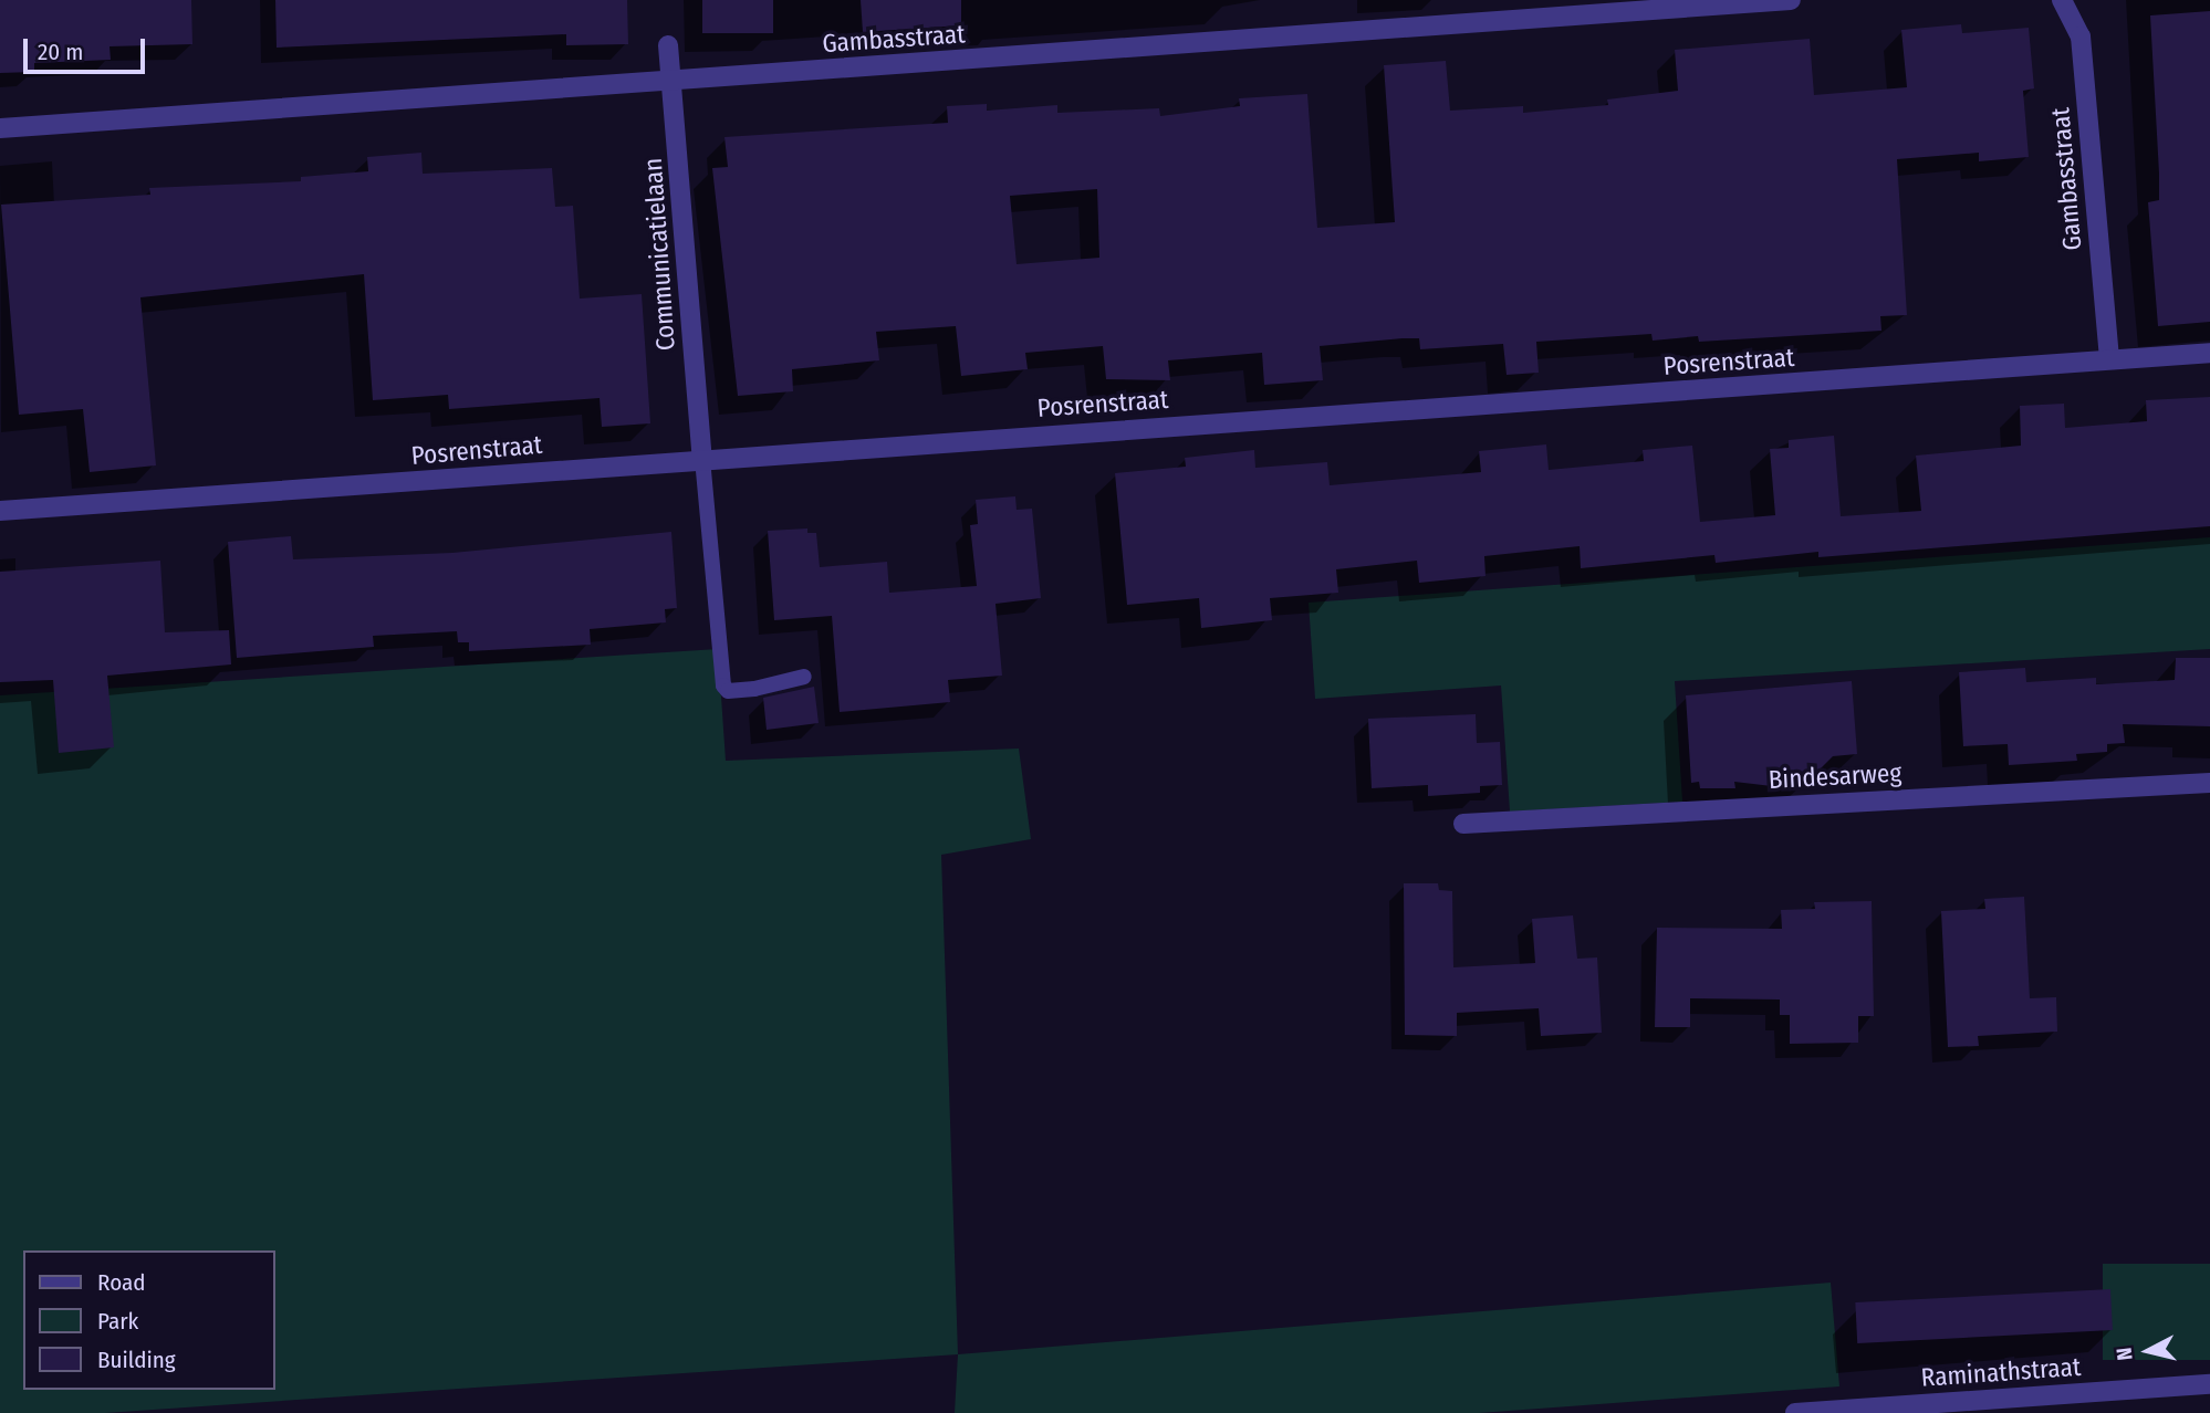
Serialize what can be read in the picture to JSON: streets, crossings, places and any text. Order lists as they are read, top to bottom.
{
  "streets": {
    "street": [
      "Gambasstraat",
      "Communicatielaan",
      "Posrenstraat",
      "Bindesarweg",
      "Raminathstraat"
    ]
  },
  "crossings": [
    ["Gambasstraat", "Communicatielaan"],
    ["Gambasstraat", "Posrenstraat"],
    ["Communicatielaan", "Posrenstraat"]
  ],
  "legend": ["Road", "Park", "Building"],
  "scale_bar": "20 m",
  "north": "left"
}
